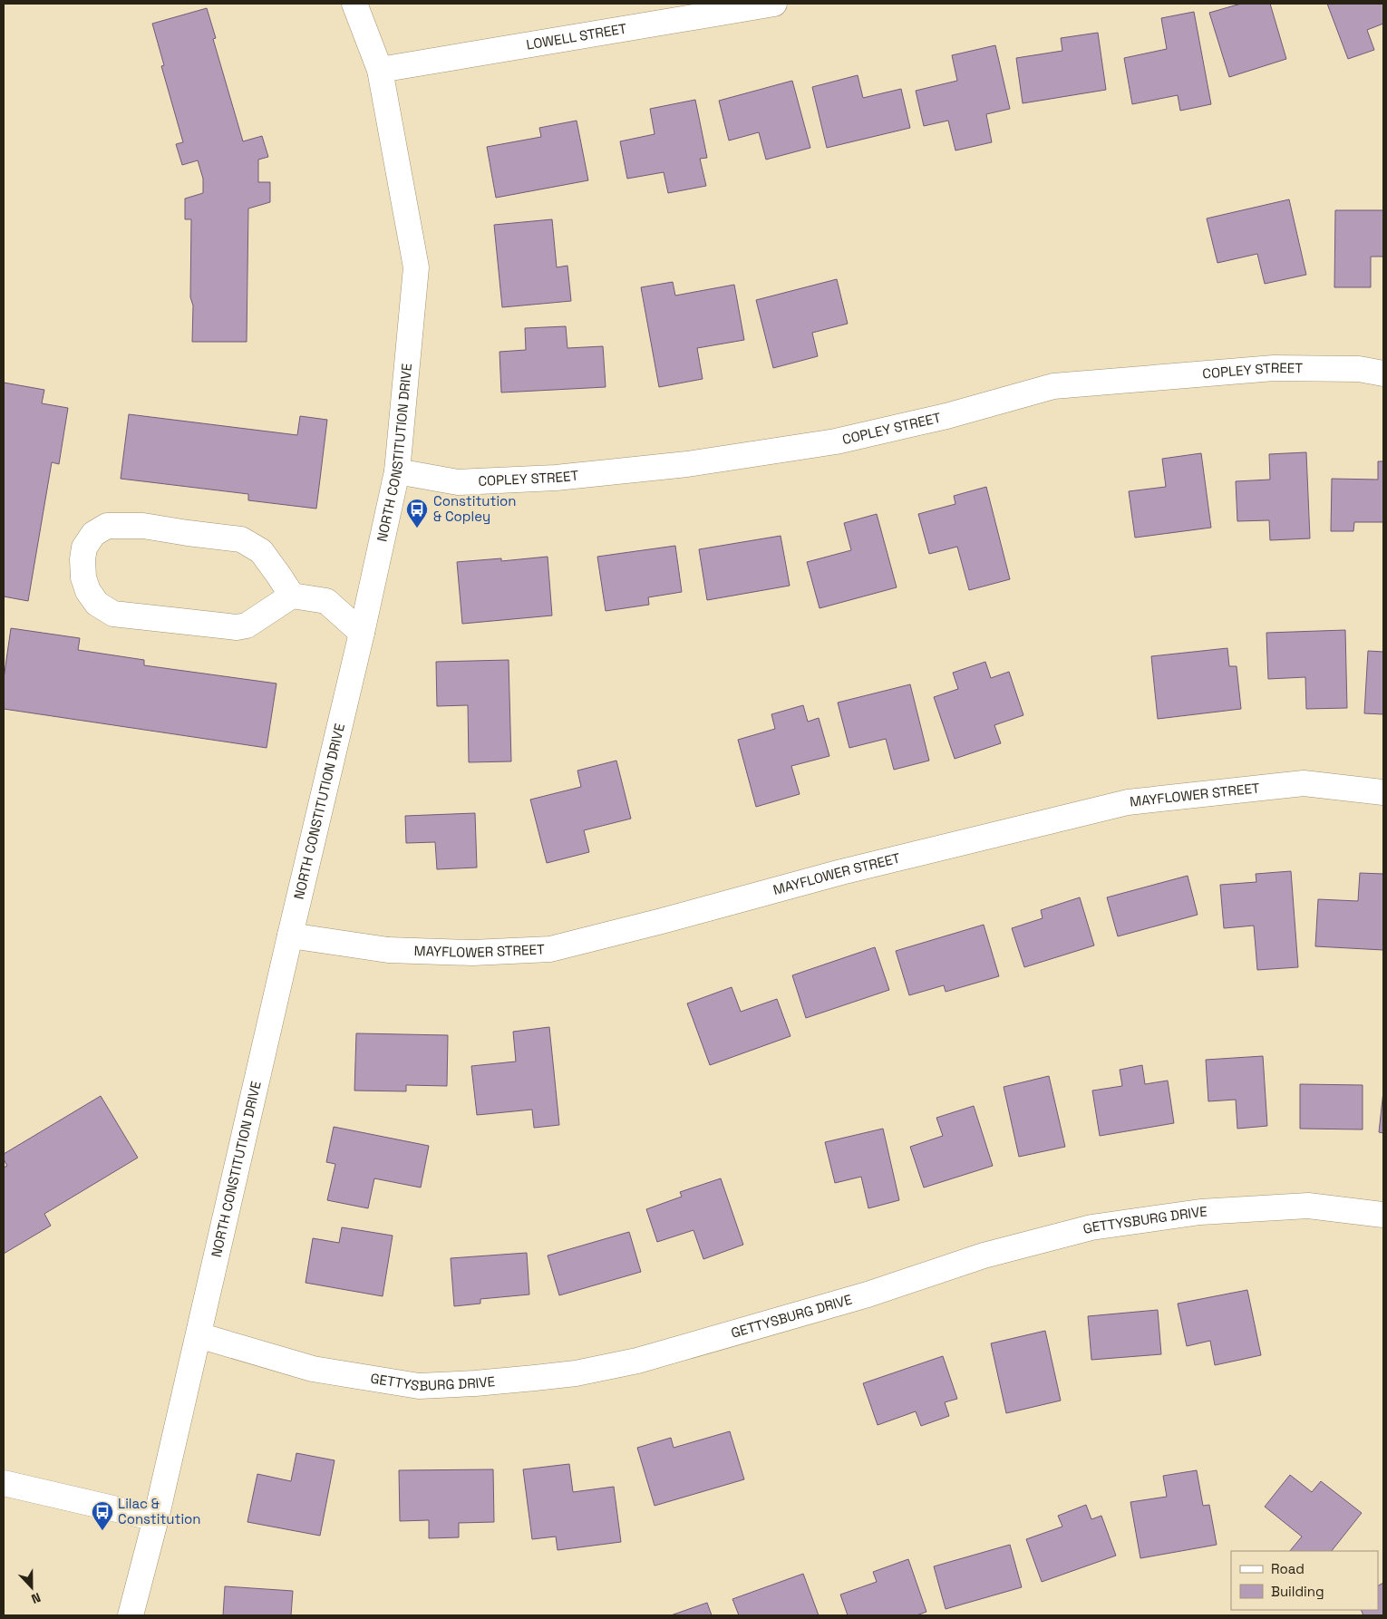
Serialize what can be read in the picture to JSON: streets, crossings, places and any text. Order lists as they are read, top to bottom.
{
  "streets": {
    "street": [
      "LOWELL STREET",
      "COPLEY STREET",
      "NORTH CONSTITUTION DRIVE",
      "MAYFLOWER STREET",
      "GETTYSBURG DRIVE"
    ]
  },
  "crossings": [
    ["LOWELL STREET", "NORTH CONSTITUTION DRIVE"],
    ["COPLEY STREET", "NORTH CONSTITUTION DRIVE"],
    ["NORTH CONSTITUTION DRIVE", "MAYFLOWER STREET"],
    ["NORTH CONSTITUTION DRIVE", "GETTYSBURG DRIVE"]
  ],
  "places": {
    "bus stop": ["Constitution & Copley", "Lilac & Constitution"]
  },
  "legend": ["Road", "Building"],
  "north": "bottom"
}
